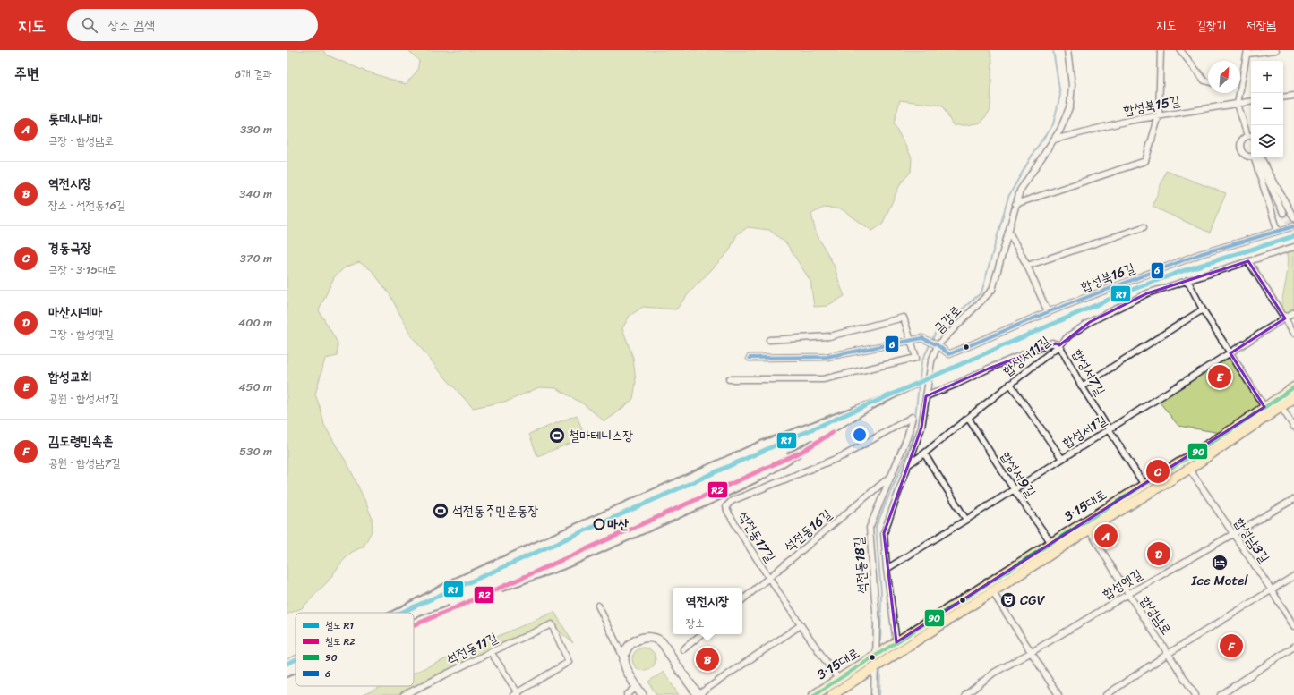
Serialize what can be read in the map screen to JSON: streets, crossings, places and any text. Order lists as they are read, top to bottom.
{
  "streets": {
    "main road": ["3·15대로"],
    "street": [
      "합성북15길",
      "합성북16길",
      "금강로",
      "합성서11길",
      "합성서7길",
      "합성서1길",
      "합성서9길",
      "석전동16길",
      "석전동17길",
      "합성남3길",
      "석전동18길",
      "합성옛길",
      "합성남로",
      "석전동11길"
    ]
  },
  "crossings": [
    ["합성북15길", "금강로"],
    ["합성북16길", "금강로"],
    ["금강로", "합성서11길"],
    ["금강로", "합성서1길"],
    ["금강로", "3·15대로"],
    ["합성서11길", "합성서7길"],
    ["합성서11길", "합성서9길"],
    ["합성서7길", "합성서1길"],
    ["합성서7길", "3·15대로"],
    ["합성서1길", "합성서9길"],
    ["합성서9길", "3·15대로"],
    ["3·15대로", "석전동17길"],
    ["3·15대로", "합성남3길"],
    ["3·15대로", "석전동18길"],
    ["3·15대로", "합성남로"],
    ["석전동16길", "석전동17길"],
    ["석전동16길", "석전동18길"],
    ["석전동17길", "석전동18길"],
    ["합성남3길", "합성옛길"],
    ["합성옛길", "합성남로"]
  ],
  "places": {
    "sports": ["철마테니스장", "석전동주민운동장"],
    "other": ["마산"],
    "hotel": ["Ice Motel"],
    "theatre": ["CGV"]
  },
  "lines": [
    "transit line 6",
    "rail line R1",
    "transit line 90",
    "rail line R2"
  ],
  "legend": [
    "철도 R1",
    "철도 R2",
    "90",
    "6"
  ],
  "north": "top right",
  "page": {
    "header": "지도",
    "search": "장소 검색",
    "nav": ["지도", "길찾기", "저장됨"],
    "heading": ["주변", "6개 결과"],
    "map_buttons": ["+", "−"],
    "list": [
      {
        "mark": "A",
        "name": "롯데시내마",
        "note": "극장 · 합성남로",
        "value": "330 m"
      },
      {
        "mark": "B",
        "name": "역전시장",
        "note": "장소 · 석전동16길",
        "value": "340 m"
      },
      {
        "mark": "C",
        "name": "경동극장",
        "note": "극장 · 3·15대로",
        "value": "370 m"
      },
      {
        "mark": "D",
        "name": "마산시네마",
        "note": "극장 · 합성옛길",
        "value": "400 m"
      },
      {
        "mark": "E",
        "name": "합성교회",
        "note": "공원 · 합성서1길",
        "value": "450 m"
      },
      {
        "mark": "F",
        "name": "김도령민속촌",
        "note": "공원 · 합성남7길",
        "value": "530 m"
      }
    ],
    "pins": [
      "E",
      "C",
      "A",
      "D",
      "F",
      "B"
    ],
    "popup": ["역전시장", "장소"]
  }
}
